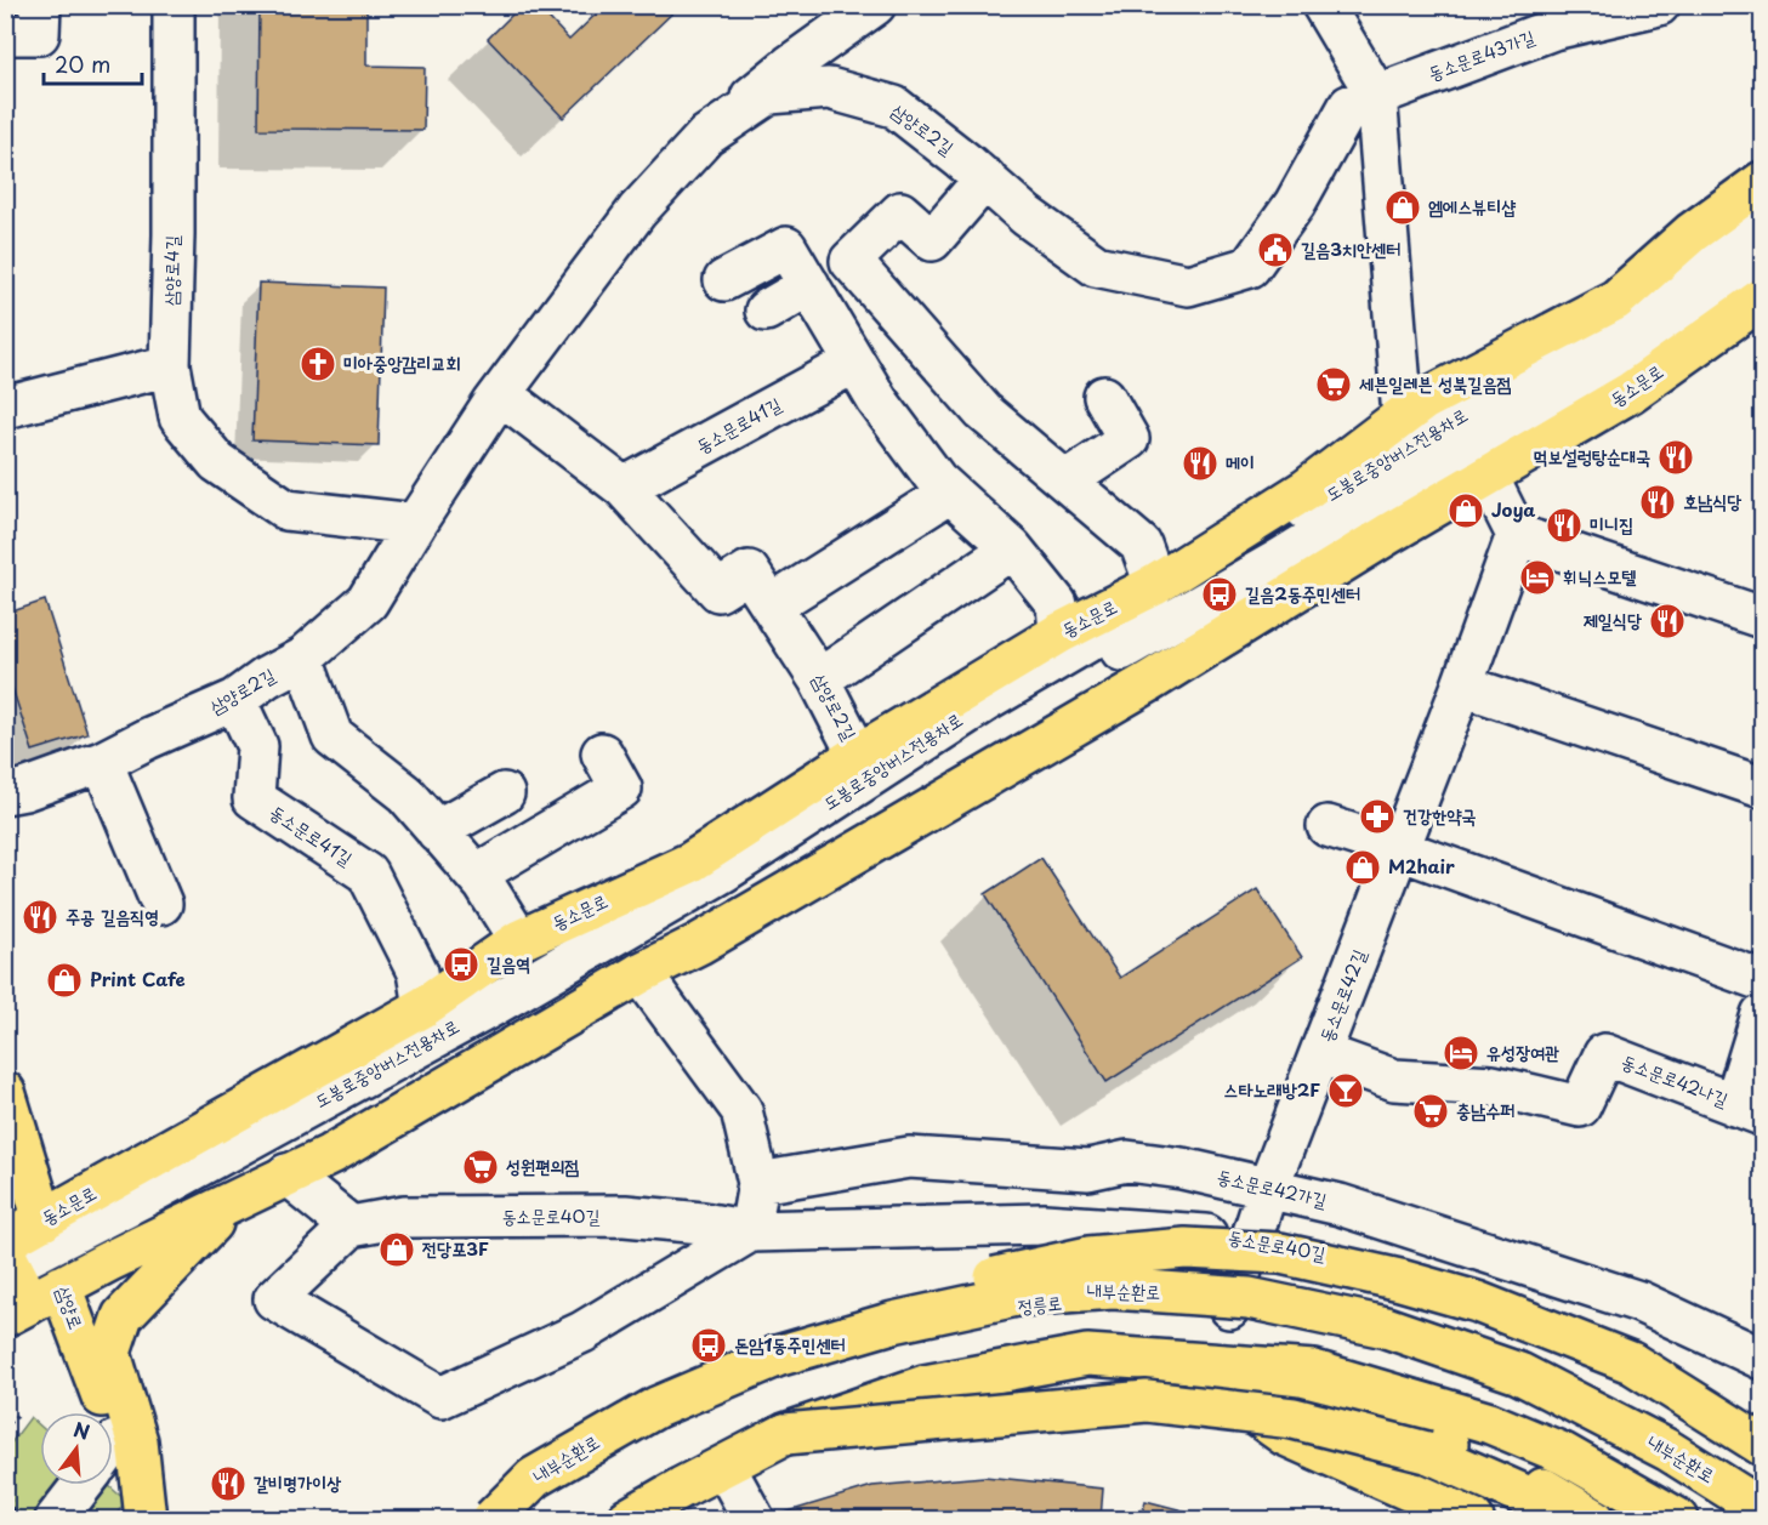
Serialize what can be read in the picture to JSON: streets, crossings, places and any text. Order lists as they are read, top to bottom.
{
  "streets": {
    "main road": [
      "동소문로",
      "내부순환로",
      "정릉로",
      "삼양로"
    ],
    "street": [
      "동소문로43가길",
      "삼양로2길",
      "삼양로4길",
      "동소문로41길",
      "도봉로중앙버스전용차로",
      "동소문로42길",
      "동소문로42나길",
      "동소문로42가길",
      "동소문로40길"
    ]
  },
  "crossings": [
    ["동소문로43가길", "삼양로2길"],
    ["삼양로2길", "동소문로"],
    ["삼양로2길", "동소문로41길"],
    ["동소문로", "동소문로41길"],
    ["동소문로", "도봉로중앙버스전용차로"],
    ["동소문로", "삼양로"],
    ["도봉로중앙버스전용차로", "삼양로"],
    ["동소문로42길", "동소문로42나길"],
    ["동소문로42길", "동소문로42가길"],
    ["동소문로42길", "동소문로40길"],
    ["동소문로42길", "정릉로"]
  ],
  "places": {
    "shop": [
      "엠에스뷰티샵",
      "Joya",
      "M2hair",
      "Print Cafe",
      "전당포3F"
    ],
    "public building": ["길음3치안센터"],
    "church": ["미아중앙감리교회"],
    "supermarket": ["세븐일레븐 성북길음점", "충남수퍼", "성원편의점"],
    "restaurant": [
      "먹보설렁탕순대국",
      "메이",
      "호남식당",
      "미니집",
      "제일식당",
      "주공 길음직영",
      "갈비명가이상"
    ],
    "hotel": ["휘닉스모텔", "유성장여관"],
    "bus stop": ["길음2동주민센터", "길음역", "돈암1동주민센터"],
    "pharmacy": ["건강한약국"],
    "bar": ["스타노래방2F"]
  },
  "scale_bar": "20 m",
  "north": "top"
}
